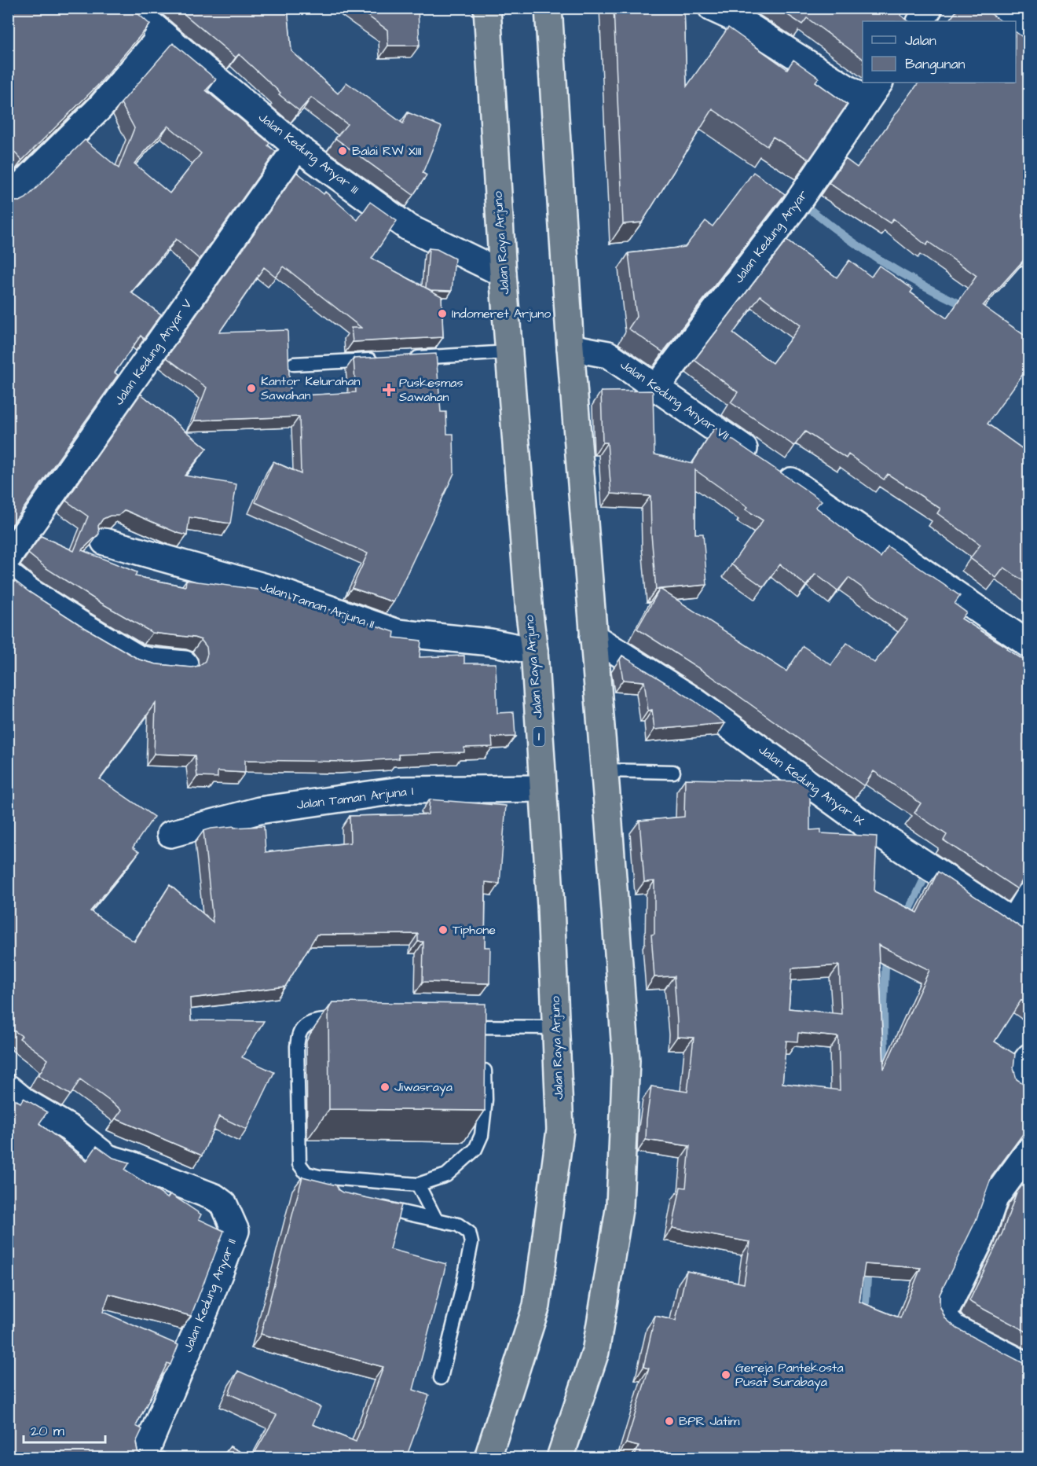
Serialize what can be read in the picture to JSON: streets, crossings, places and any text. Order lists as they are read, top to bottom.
{
  "streets": {
    "highway": ["Jalan Raya Arjuno", "1"],
    "street": [
      "Jalan Kedung Anyar III",
      "Jalan Kedung Anyar",
      "Jalan Kedung Anyar V",
      "Jalan Kedung Anyar VII",
      "Jalan Taman Arjuna II",
      "Jalan Kedung Anyar IX",
      "Jalan Taman Arjuna I",
      "Jalan Kedung Anyar II"
    ]
  },
  "crossings": [
    ["Jalan Kedung Anyar III", "Jalan Raya Arjuno"],
    ["Jalan Kedung Anyar III", "Jalan Kedung Anyar V"],
    ["Jalan Kedung Anyar", "Jalan Kedung Anyar VII"],
    ["Jalan Raya Arjuno", "Jalan Taman Arjuna II"],
    ["Jalan Raya Arjuno", "Jalan Taman Arjuna I"]
  ],
  "places": {
    "other": [
      "Balai RW XIII",
      "Indomeret Arjuno",
      "Kantor Kelurahan Sawahan",
      "Tiphone",
      "Jiwasraya",
      "Gereja Pantekosta Pusat Surabaya",
      "BPR Jatim"
    ],
    "health": ["Puskesmas Sawahan"]
  },
  "legend": ["Jalan", "Bangunan"],
  "scale_bar": "20 m"
}
